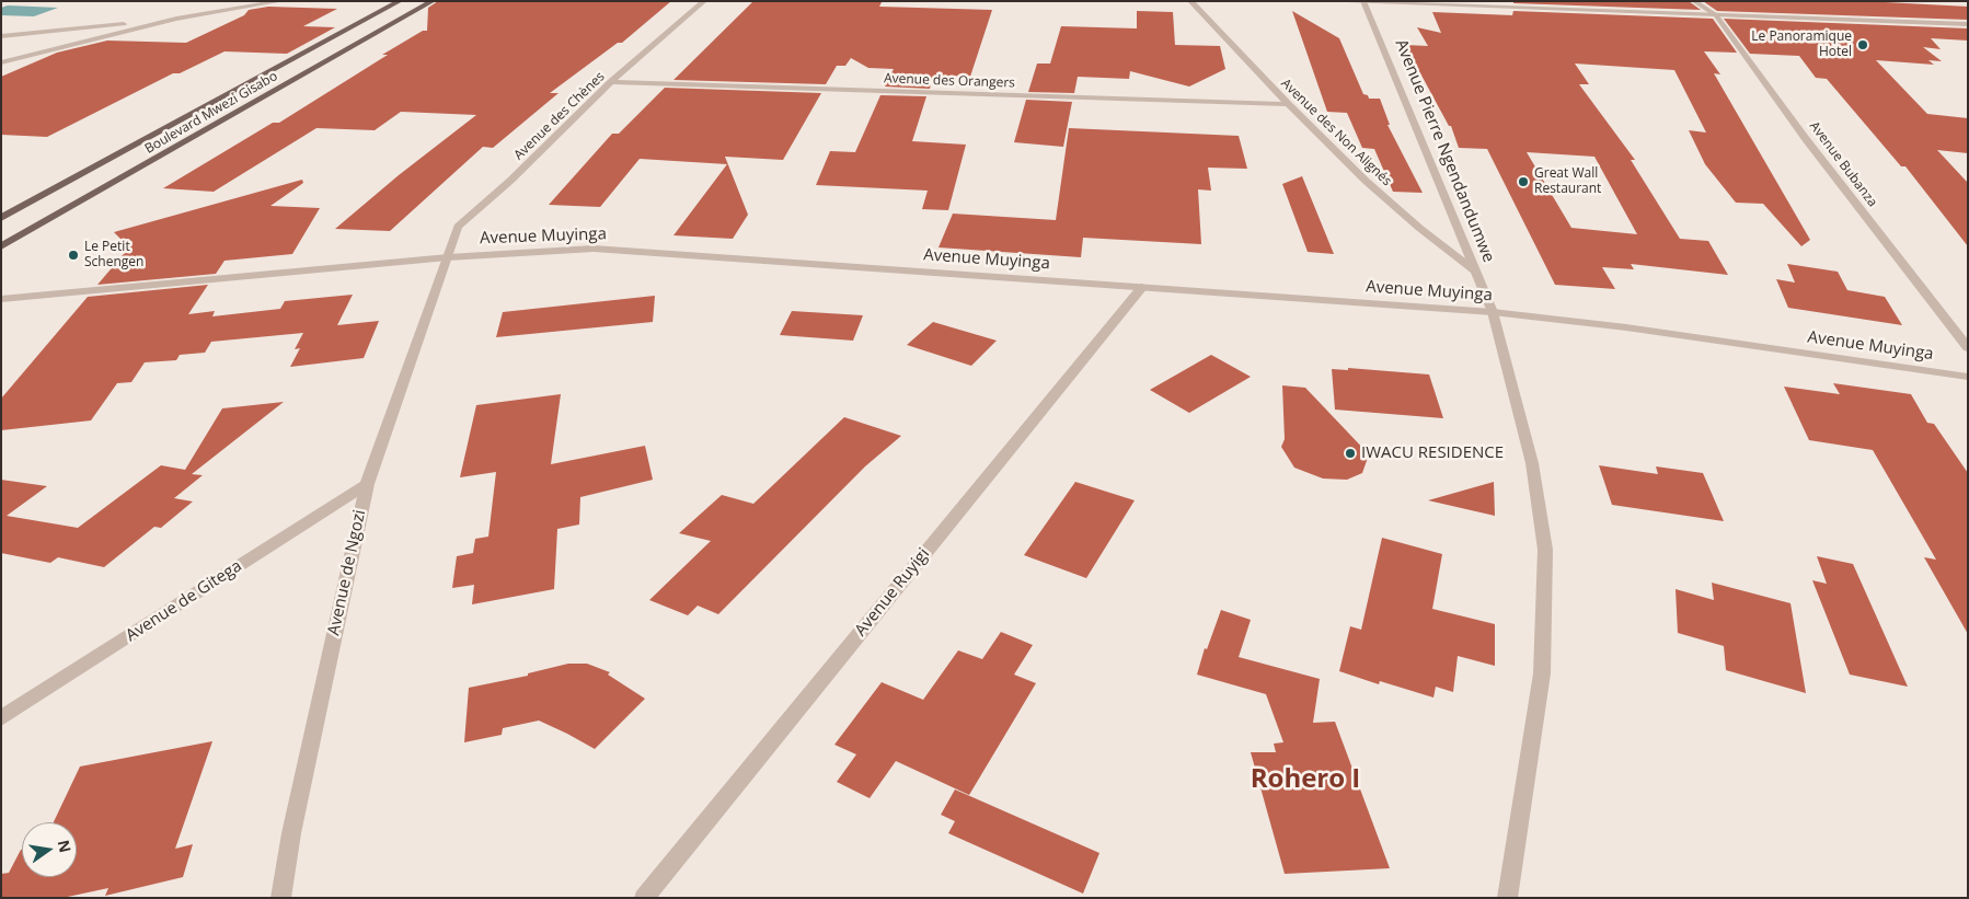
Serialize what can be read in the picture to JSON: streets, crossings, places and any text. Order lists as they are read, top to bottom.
{
  "streets": {
    "main road": ["Boulevard Mwezi Gisabo"],
    "street": [
      "Avenue des Orangers",
      "Avenue des Chènes",
      "Avenue des Non Alignés",
      "Avenue Pierre Ngendandumwe",
      "Avenue Bubanza",
      "Avenue Muyinga",
      "Avenue de Ngozi",
      "Avenue Ruyigi",
      "Avenue de Gitega"
    ]
  },
  "crossings": [
    ["Avenue des Orangers", "Avenue des Chènes"],
    ["Avenue des Orangers", "Avenue des Non Alignés"],
    ["Avenue des Chènes", "Avenue Muyinga"],
    ["Avenue des Chènes", "Avenue de Ngozi"],
    ["Avenue des Non Alignés", "Avenue Pierre Ngendandumwe"],
    ["Avenue Pierre Ngendandumwe", "Avenue Muyinga"],
    ["Avenue Muyinga", "Avenue de Ngozi"],
    ["Avenue Muyinga", "Avenue Ruyigi"],
    ["Avenue de Ngozi", "Avenue de Gitega"]
  ],
  "districts": ["Rohero I"],
  "places": [
    "Le Panoramique Hotel",
    "Great Wall Restaurant",
    "Le Petit Schengen",
    "IWACU RESIDENCE"
  ],
  "north": "right"
}
